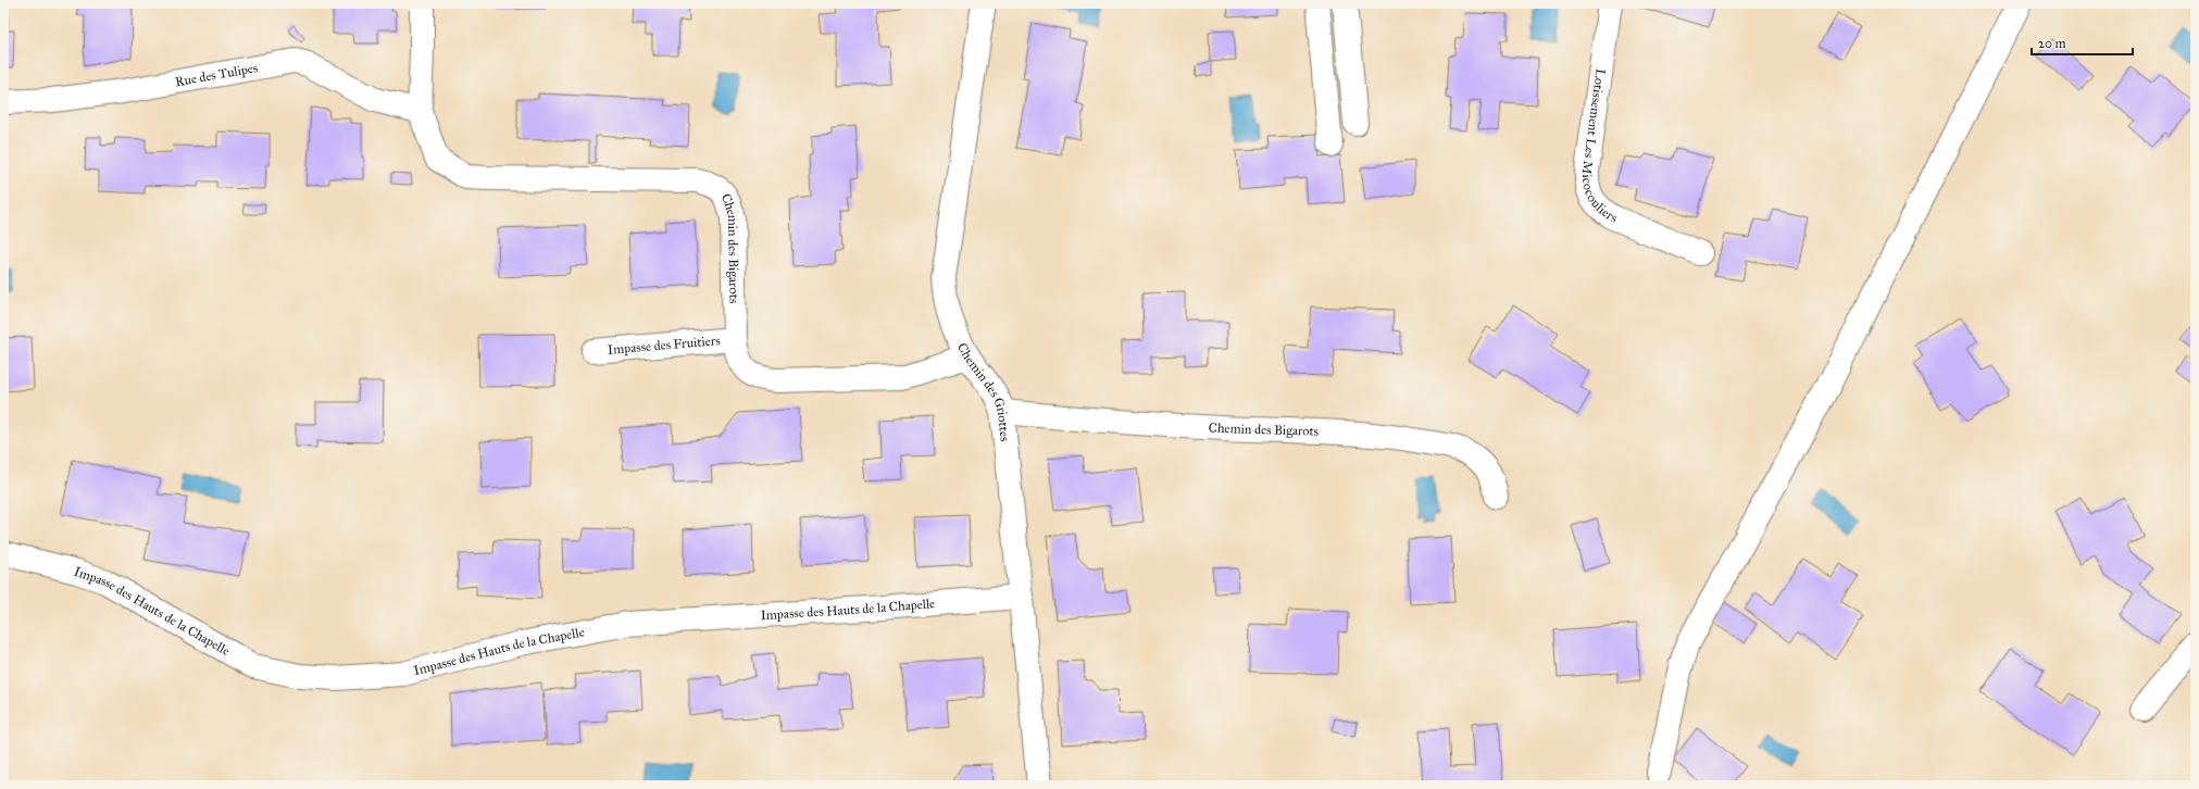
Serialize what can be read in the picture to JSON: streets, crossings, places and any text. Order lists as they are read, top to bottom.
{
  "streets": {
    "street": [
      "Rue des Tulipes",
      "Lotissement Les Micocouliers",
      "Chemin des Bigarots",
      "Impasse des Fruitiers",
      "Chemin des Griottes",
      "Impasse des Hauts de la Chapelle"
    ]
  },
  "crossings": [
    ["Rue des Tulipes", "Chemin des Bigarots"],
    ["Chemin des Bigarots", "Impasse des Fruitiers"],
    ["Chemin des Bigarots", "Chemin des Griottes"],
    ["Chemin des Griottes", "Impasse des Hauts de la Chapelle"]
  ],
  "scale_bar": "20 m"
}
